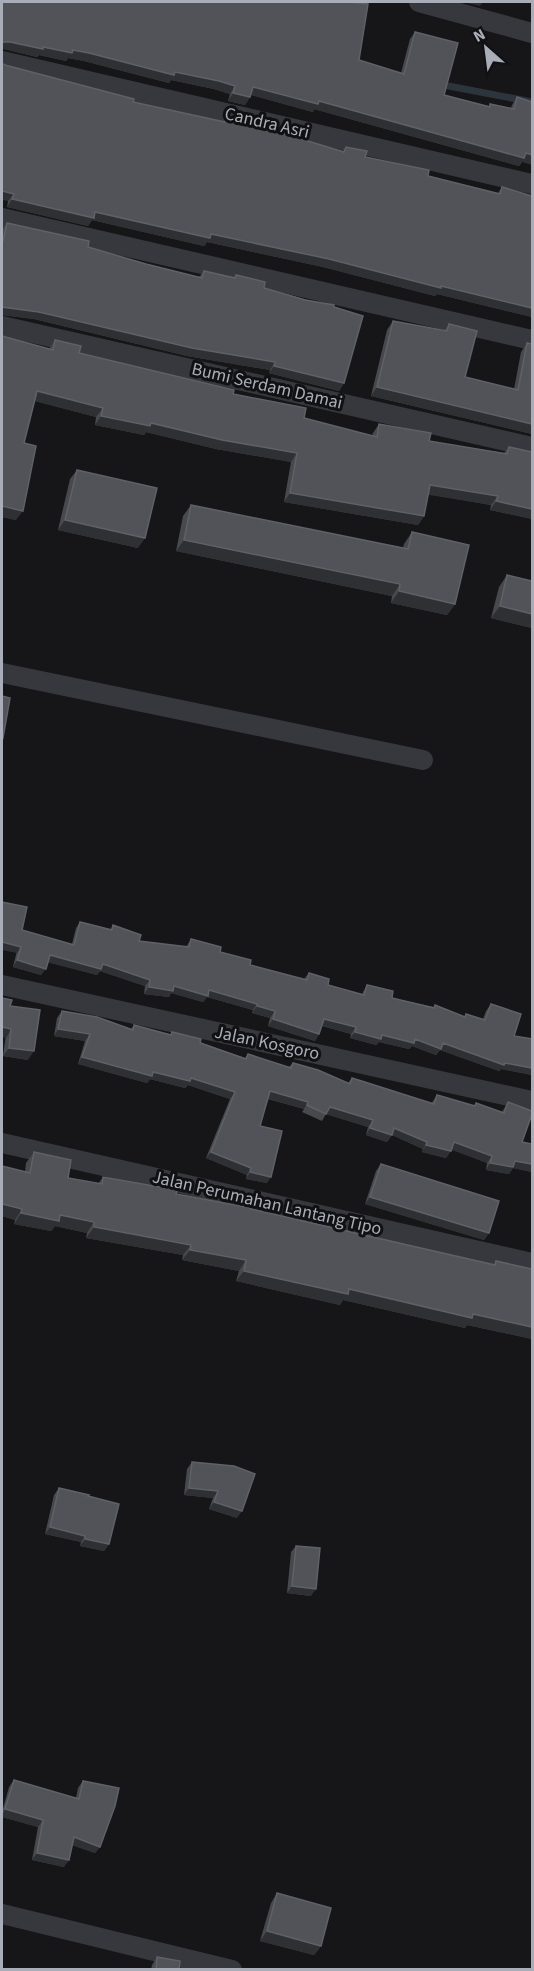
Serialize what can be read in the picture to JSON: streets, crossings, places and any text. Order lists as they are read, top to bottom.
{
  "streets": {
    "street": [
      "Candra Asri",
      "Bumi Serdam Damai",
      "Jalan Kosgoro",
      "Jalan Perumahan Lantang Tipo"
    ]
  },
  "north": "top left"
}
